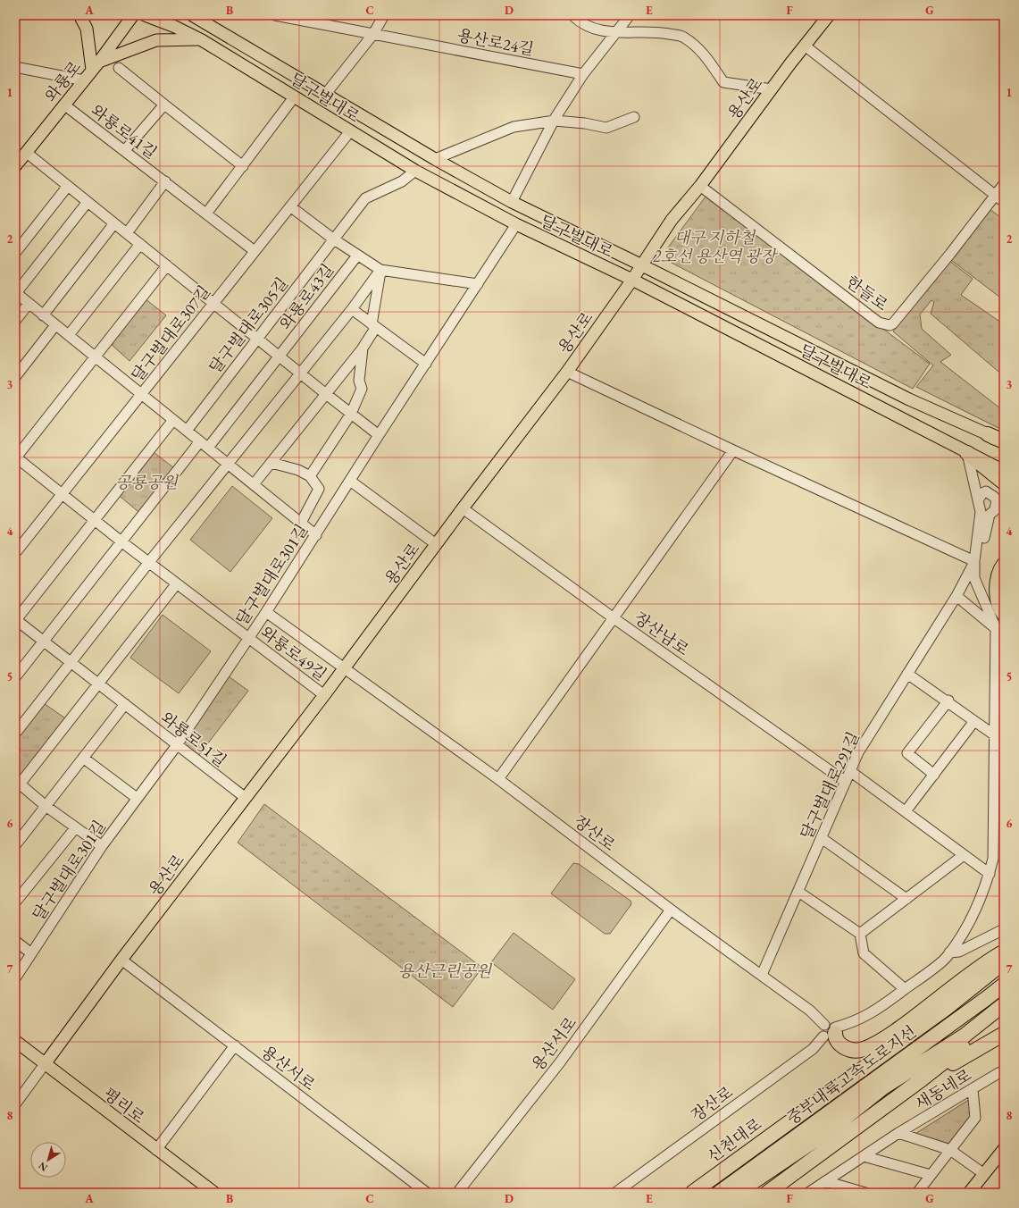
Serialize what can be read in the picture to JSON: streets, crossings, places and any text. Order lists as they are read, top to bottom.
{
  "streets": {
    "highway": ["중부내륙고속도로지선", "신천대로"],
    "main road": [
      "와룡로",
      "달구벌대로",
      "용산로",
      "평리로"
    ],
    "street": [
      "용산로24길",
      "와룡로41길",
      "한들로",
      "와룡로43길",
      "달구벌대로305길",
      "달구벌대로307길",
      "달구벌대로301길",
      "장산남로",
      "와룡로49길",
      "와룡로51길",
      "달구벌대로291길",
      "장산로",
      "용산서로",
      "새동네로"
    ]
  },
  "crossings": [
    ["와룡로", "와룡로41길"],
    ["달구벌대로", "용산로"],
    ["달구벌대로", "달구벌대로305길"],
    ["달구벌대로", "달구벌대로307길"],
    ["달구벌대로", "달구벌대로301길"],
    ["용산로", "한들로"],
    ["용산로", "장산남로"],
    ["용산로", "와룡로49길"],
    ["용산로", "와룡로51길"],
    ["용산로", "장산로"],
    ["용산로", "용산서로"],
    ["용산로", "평리로"],
    ["와룡로41길", "달구벌대로307길"],
    ["와룡로43길", "와룡로49길"],
    ["달구벌대로307길", "와룡로49길"],
    ["달구벌대로301길", "와룡로49길"],
    ["달구벌대로301길", "와룡로51길"],
    ["장산남로", "달구벌대로291길"],
    ["달구벌대로291길", "장산로"],
    ["장산로", "용산서로"]
  ],
  "parks": ["대구 지하철 2호선 용산역 광장", "공룡공원", "용산근린공원"],
  "north": "bottom left",
  "grid": {
    "columns": [
      "A",
      "B",
      "C",
      "D",
      "E",
      "F",
      "G"
    ],
    "rows": [
      "1",
      "2",
      "3",
      "4",
      "5",
      "6",
      "7",
      "8"
    ]
  }
}
